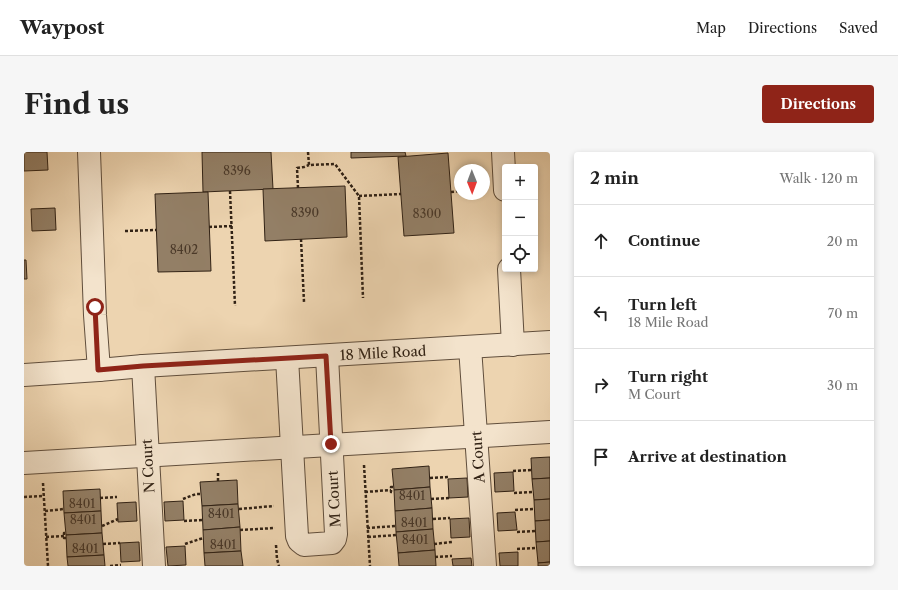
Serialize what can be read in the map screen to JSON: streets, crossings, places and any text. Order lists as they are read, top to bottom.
{
  "streets": {
    "street": [
      "18 Mile Road",
      "A Court",
      "N Court",
      "M Court"
    ]
  },
  "crossings": [
    ["18 Mile Road", "A Court"],
    ["18 Mile Road", "N Court"],
    ["18 Mile Road", "M Court"]
  ],
  "house_numbers": [
    "8396",
    "8390",
    "8300",
    "8402",
    "8401",
    "8401",
    "8401",
    "8401",
    "8401",
    "8401",
    "8401",
    "8401"
  ],
  "north": "bottom",
  "page": {
    "header": "Waypost",
    "nav": ["Map", "Directions", "Saved"],
    "buttons": "Directions",
    "title": "Find us",
    "heading": ["2 min", "Walk · 120 m"],
    "map_buttons": ["+", "−"],
    "list": [
      ["Continue", "20 m"],
      ["Turn left", "18 Mile Road", "70 m"],
      ["Turn right", "M Court", "30 m"],
      "Arrive at destination"
    ]
  }
}
